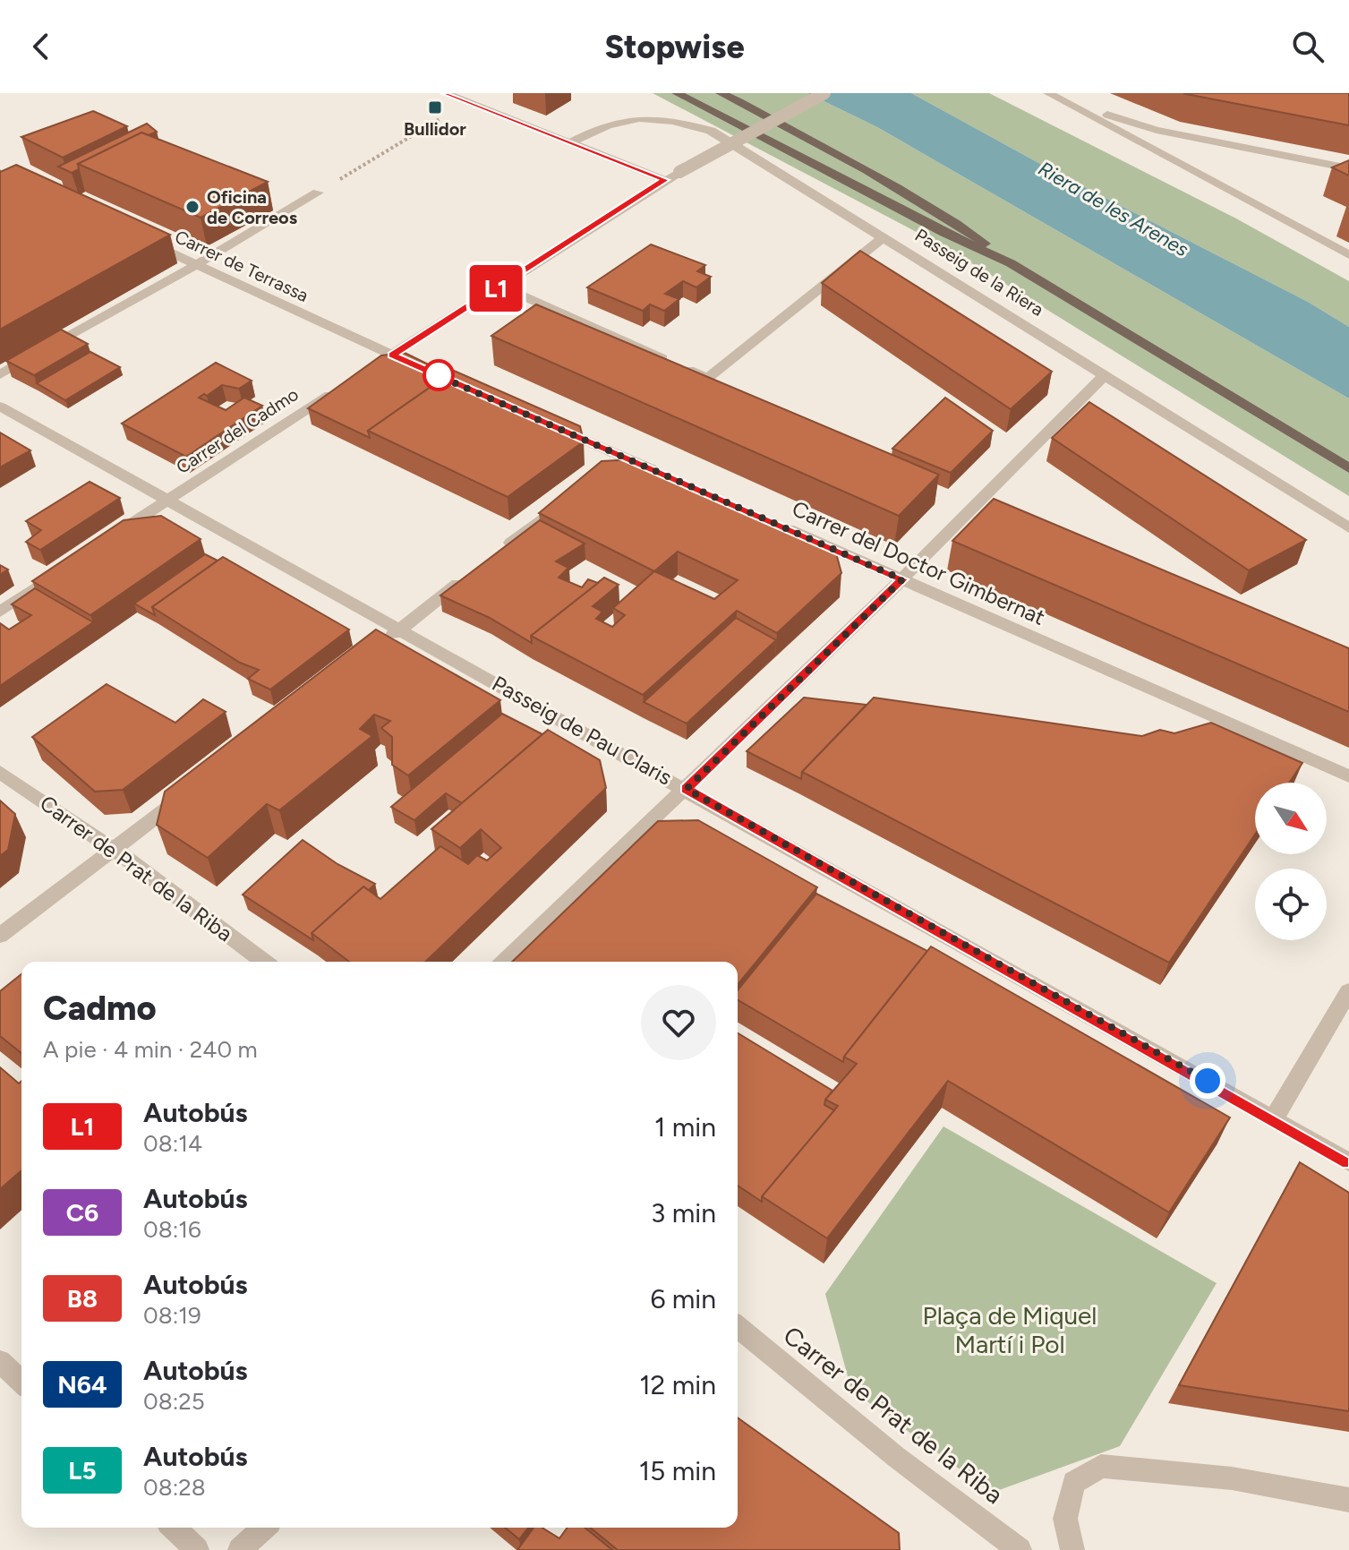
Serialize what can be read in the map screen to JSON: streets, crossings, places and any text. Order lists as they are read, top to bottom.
{
  "streets": {
    "street": [
      "Carrer de Terrassa",
      "Passeig de la Riera",
      "Carrer del Cadmo",
      "Carrer del Doctor Gimbernat",
      "Passeig de Pau Claris",
      "Carrer de Prat de la Riba"
    ]
  },
  "crossings": [
    ["Carrer del Cadmo", "Passeig de Pau Claris"]
  ],
  "water": ["Riera de les Arenes"],
  "parks": ["Plaça de Miquel Martí i Pol"],
  "places": {
    "transit": ["Bullidor"],
    "other": ["Oficina de Correos"]
  },
  "lines": ["bus line L1"],
  "north": "bottom right",
  "page": {
    "header": "Stopwise",
    "on_map": "L1",
    "heading": ["Cadmo", "A pie · 4 min · 240 m"],
    "list": [
      {
        "mark": "L1",
        "name": "Autobús",
        "note": "08:14",
        "value": "1 min"
      },
      {
        "mark": "C6",
        "name": "Autobús",
        "note": "08:16",
        "value": "3 min"
      },
      {
        "mark": "B8",
        "name": "Autobús",
        "note": "08:19",
        "value": "6 min"
      },
      {
        "mark": "N64",
        "name": "Autobús",
        "note": "08:25",
        "value": "12 min"
      },
      {
        "mark": "L5",
        "name": "Autobús",
        "note": "08:28",
        "value": "15 min"
      }
    ]
  }
}
